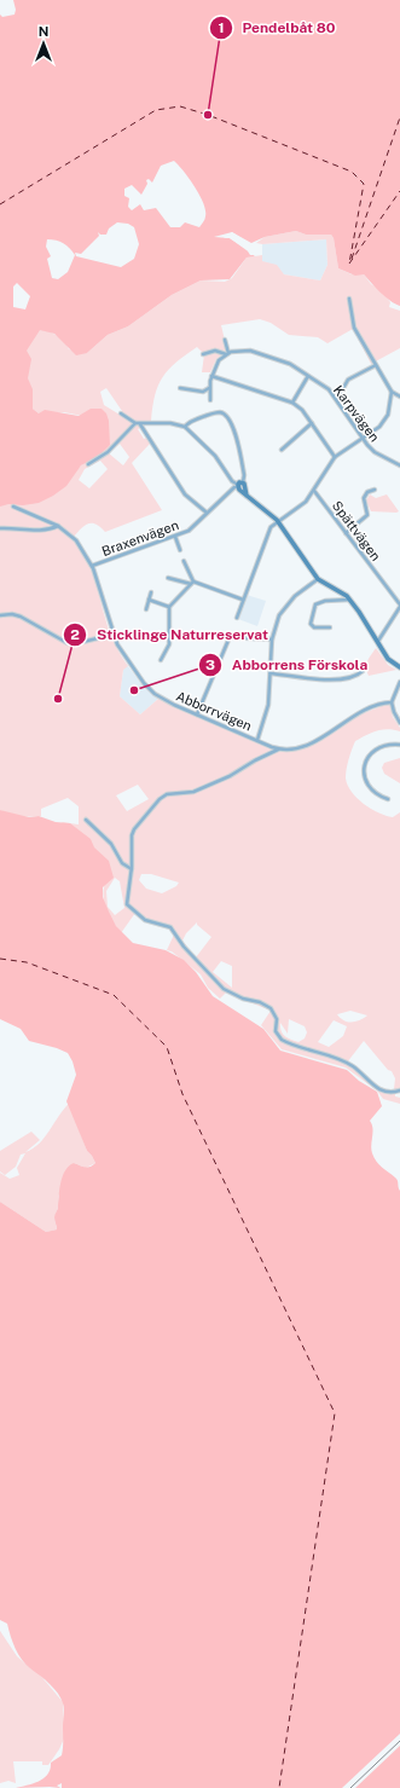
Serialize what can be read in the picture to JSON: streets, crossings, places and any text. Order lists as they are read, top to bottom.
{
  "streets": {
    "street": [
      "Karpvägen",
      "Spättvägen",
      "Braxenvägen",
      "Abborrvägen"
    ]
  },
  "crossings": [
    ["Braxenvägen", "Abborrvägen"]
  ],
  "places": ["Pendelbåt 80", "Abborrens Förskola", "Sticklinge Naturreservat"],
  "north": "top"
}
